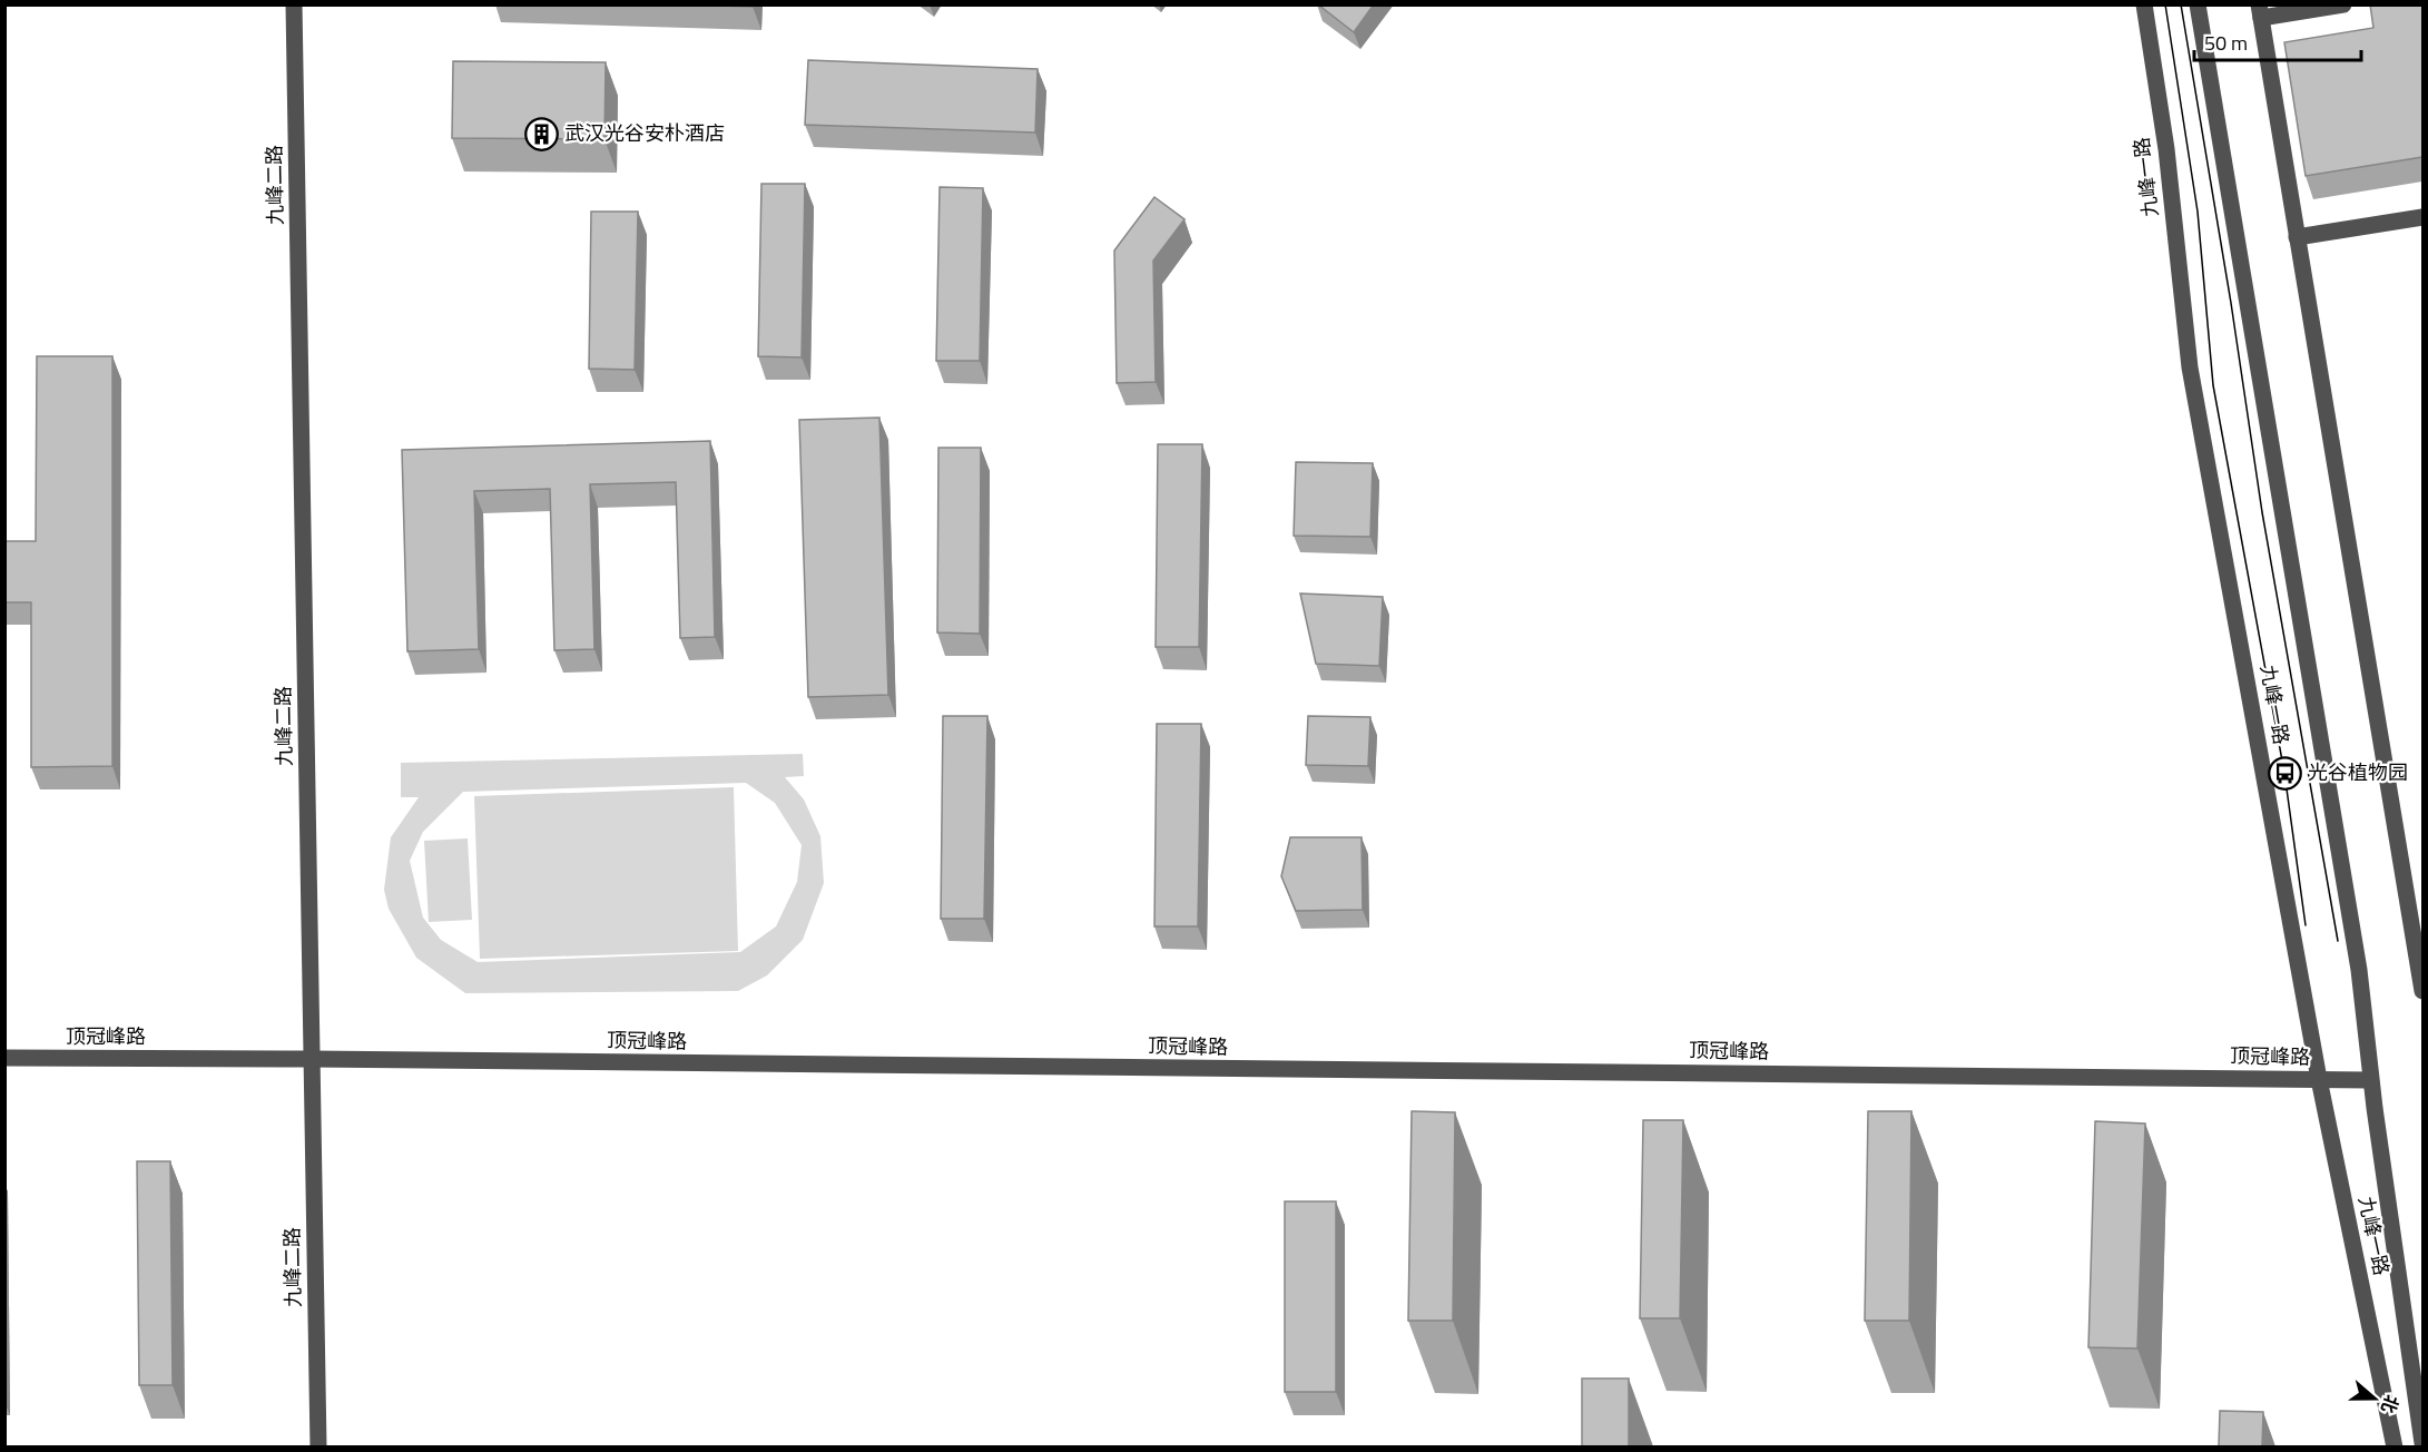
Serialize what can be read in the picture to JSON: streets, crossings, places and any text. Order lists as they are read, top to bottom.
{
  "streets": {
    "street": ["九峰一路", "九峰二路", "顶冠峰路"]
  },
  "crossings": [
    ["九峰一路", "顶冠峰路"],
    ["九峰二路", "顶冠峰路"]
  ],
  "places": {
    "building": ["武汉光谷安朴酒店"],
    "bus stop": ["光谷植物园"]
  },
  "scale_bar": "50 m",
  "north": "right"
}
